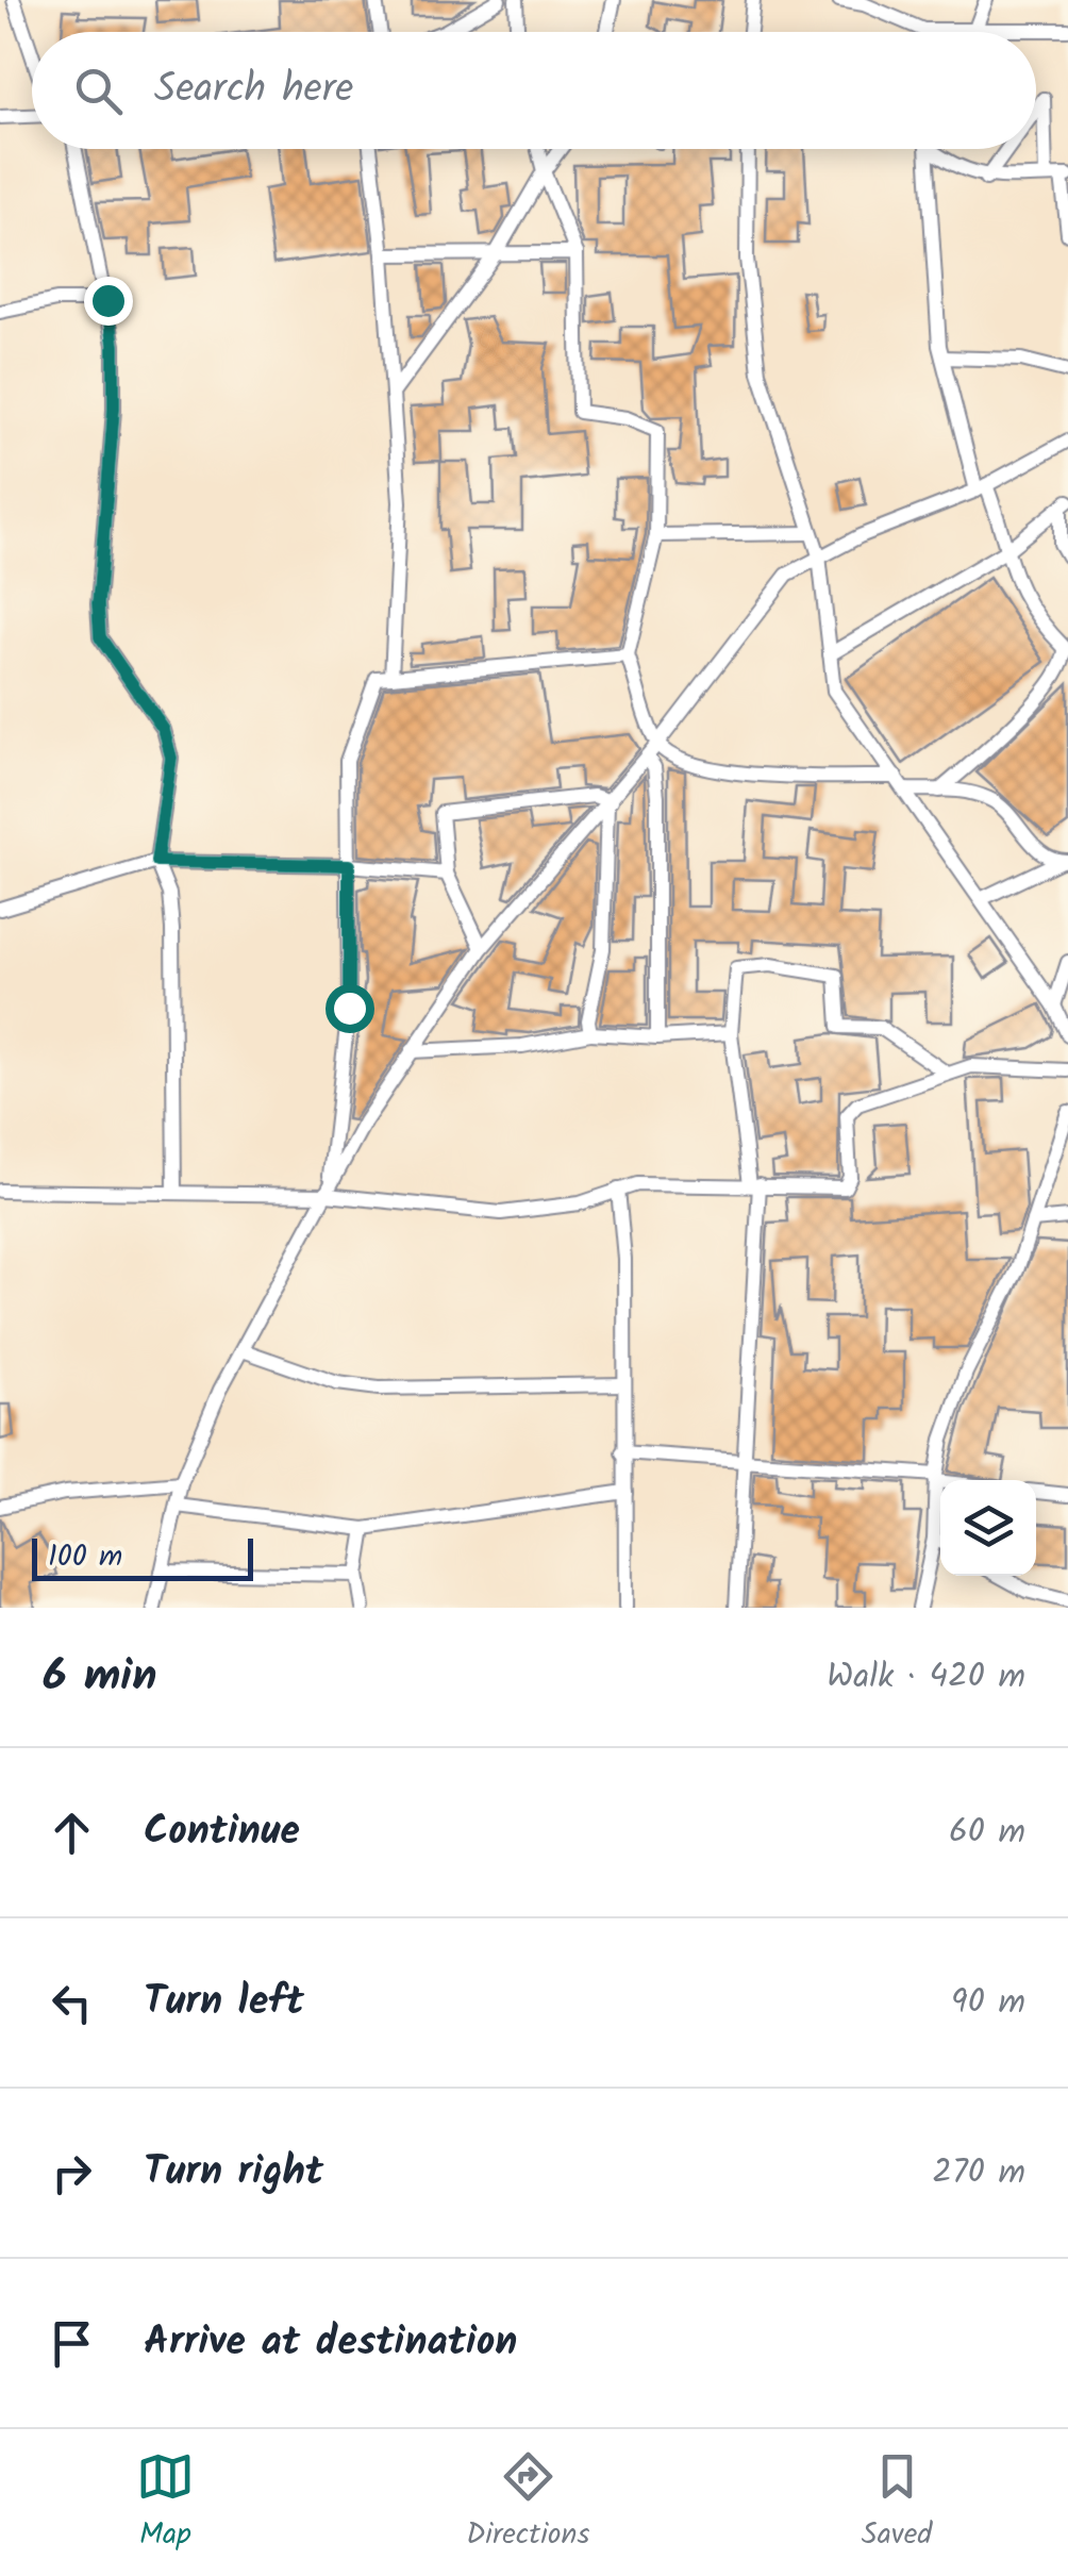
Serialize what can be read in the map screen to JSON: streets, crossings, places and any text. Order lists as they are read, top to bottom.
{
  "scale_bar": "100 m",
  "page": {
    "search": "Search here",
    "scale": "100 m",
    "heading": ["6 min", "Walk · 420 m"],
    "list": [
      ["Continue", "60 m"],
      ["Turn left", "90 m"],
      ["Turn right", "270 m"],
      "Arrive at destination"
    ],
    "nav": ["Map", "Directions", "Saved"]
  }
}
